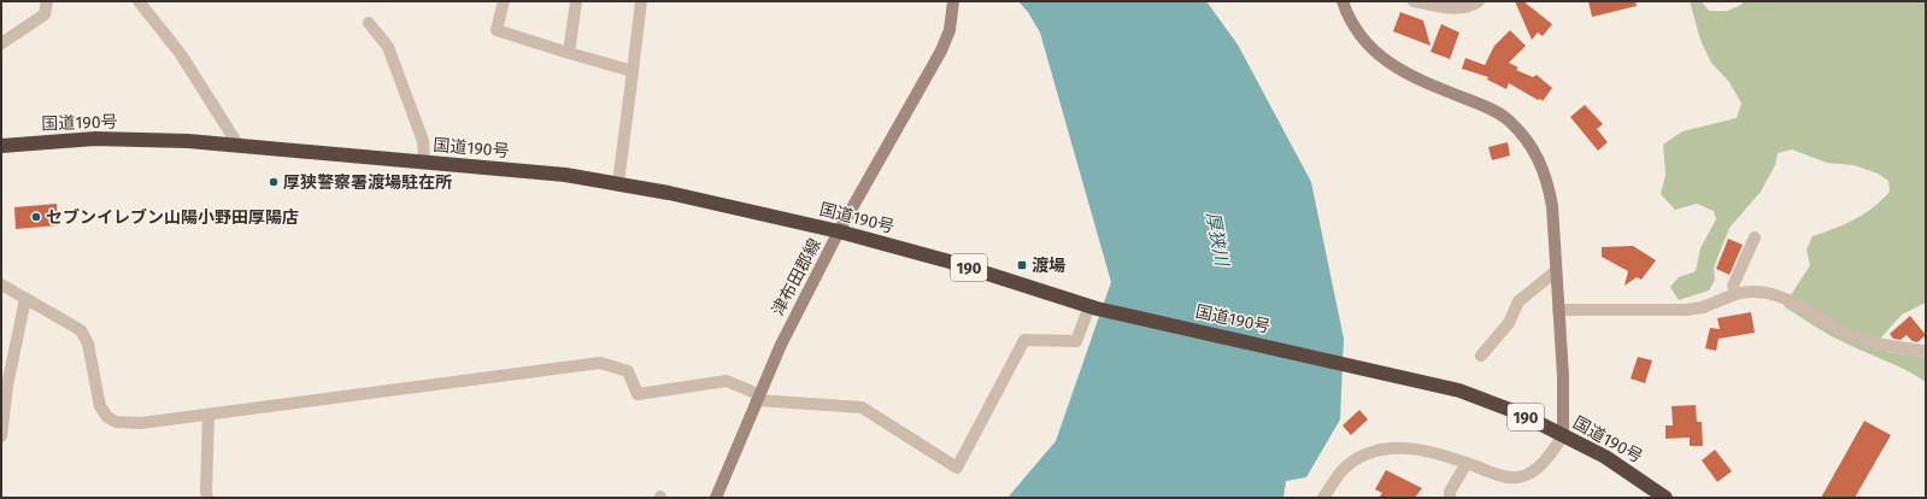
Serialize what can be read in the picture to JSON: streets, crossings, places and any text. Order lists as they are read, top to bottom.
{
  "streets": {
    "highway": ["国道190号", "190"],
    "main road": ["津布田郡線"]
  },
  "crossings": [
    ["国道190号", "津布田郡線"]
  ],
  "water": ["厚狭川"],
  "places": {
    "other": ["厚狭警察署渡場駐在所", "セブンイレブン山陽小野田厚陽店"],
    "transit": ["渡場"]
  }
}
